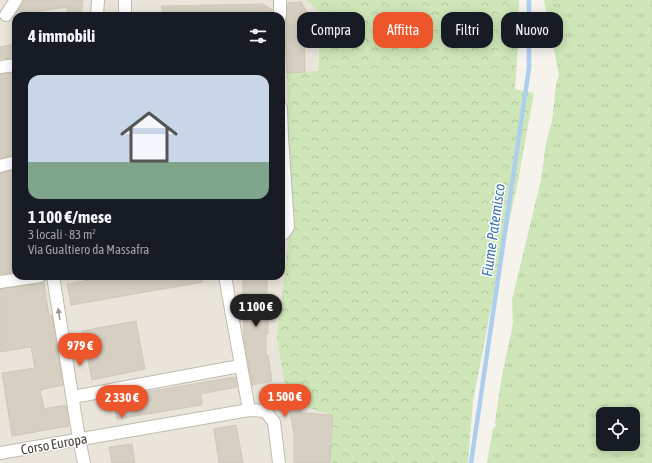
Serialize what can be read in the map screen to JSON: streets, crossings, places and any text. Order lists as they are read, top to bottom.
{
  "streets": {
    "street": ["Corso Europa"]
  },
  "water": ["Fiume Patemisco"],
  "page": {
    "chip": [
      "Compra",
      "Affitta",
      "Filtri",
      "Nuovo"
    ],
    "heading": "4 immobili",
    "list": [
      {
        "name": "1 100 €/mese",
        "note": "3 locali · 83 m² · Via Gualtiero da Massafra"
      }
    ],
    "price": [
      "1 100 €",
      "979 €",
      "1 500 €",
      "2 330 €"
    ]
  }
}
